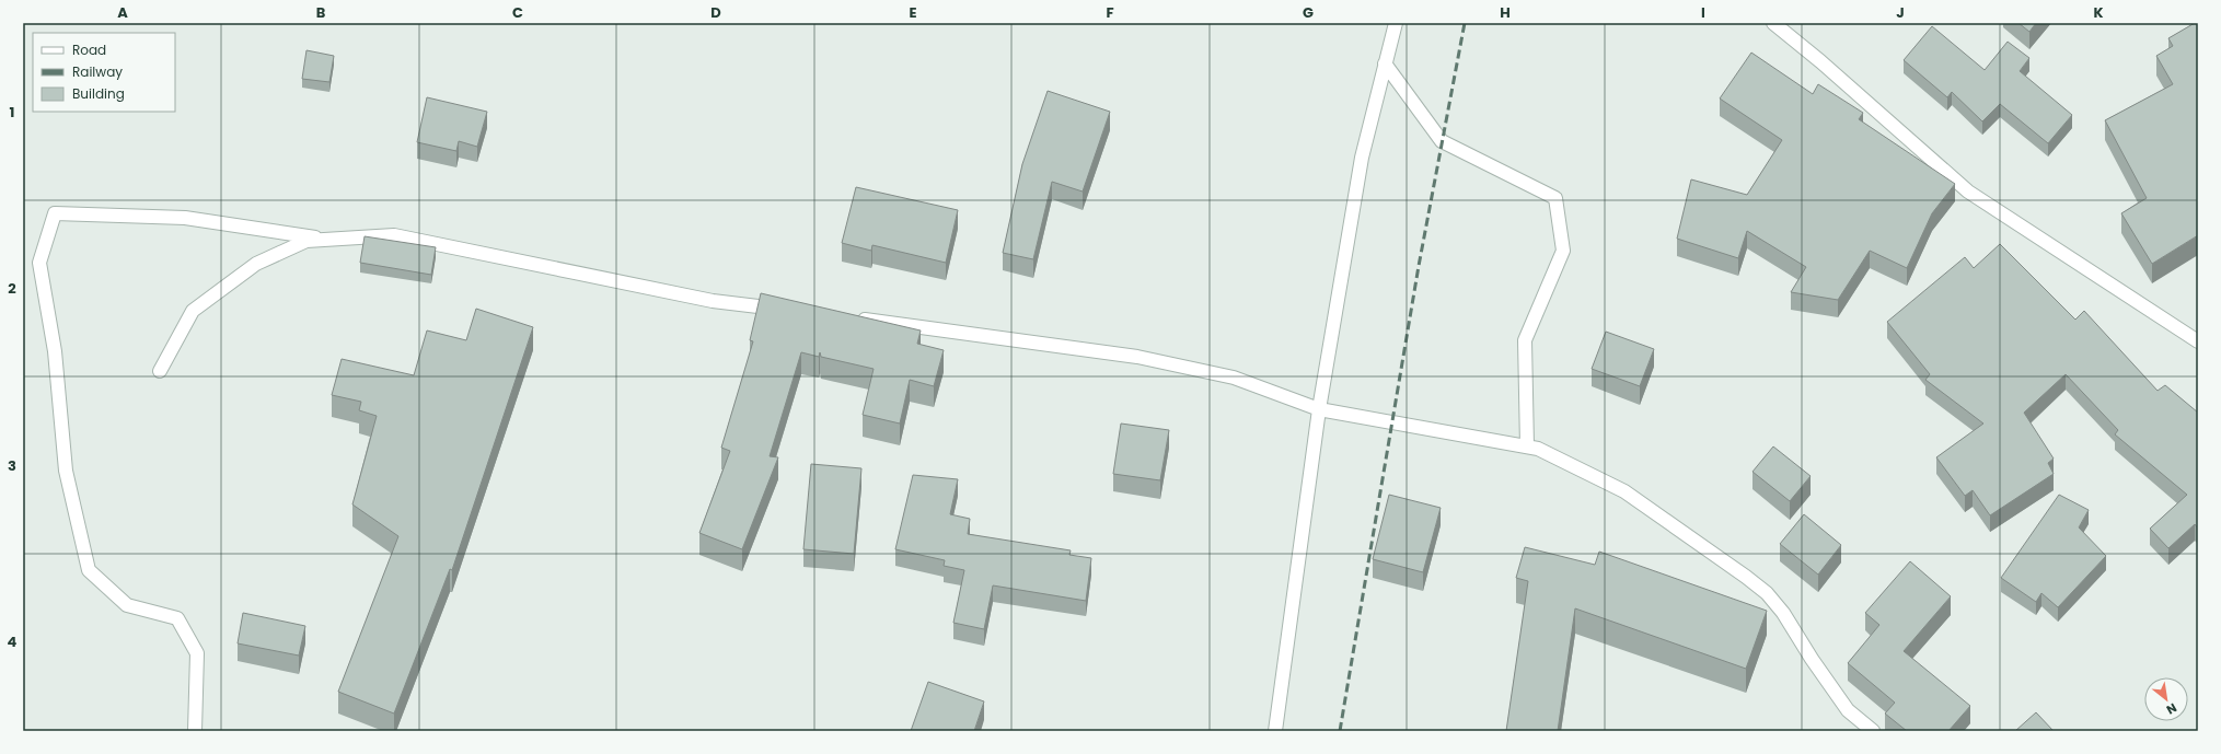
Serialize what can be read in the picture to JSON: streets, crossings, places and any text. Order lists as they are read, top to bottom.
{
  "legend": ["Road", "Railway", "Building"],
  "north": "bottom right",
  "grid": {
    "columns": [
      "A",
      "B",
      "C",
      "D",
      "E",
      "F",
      "G",
      "H",
      "I",
      "J",
      "K"
    ],
    "rows": [
      "1",
      "2",
      "3",
      "4"
    ]
  }
}
